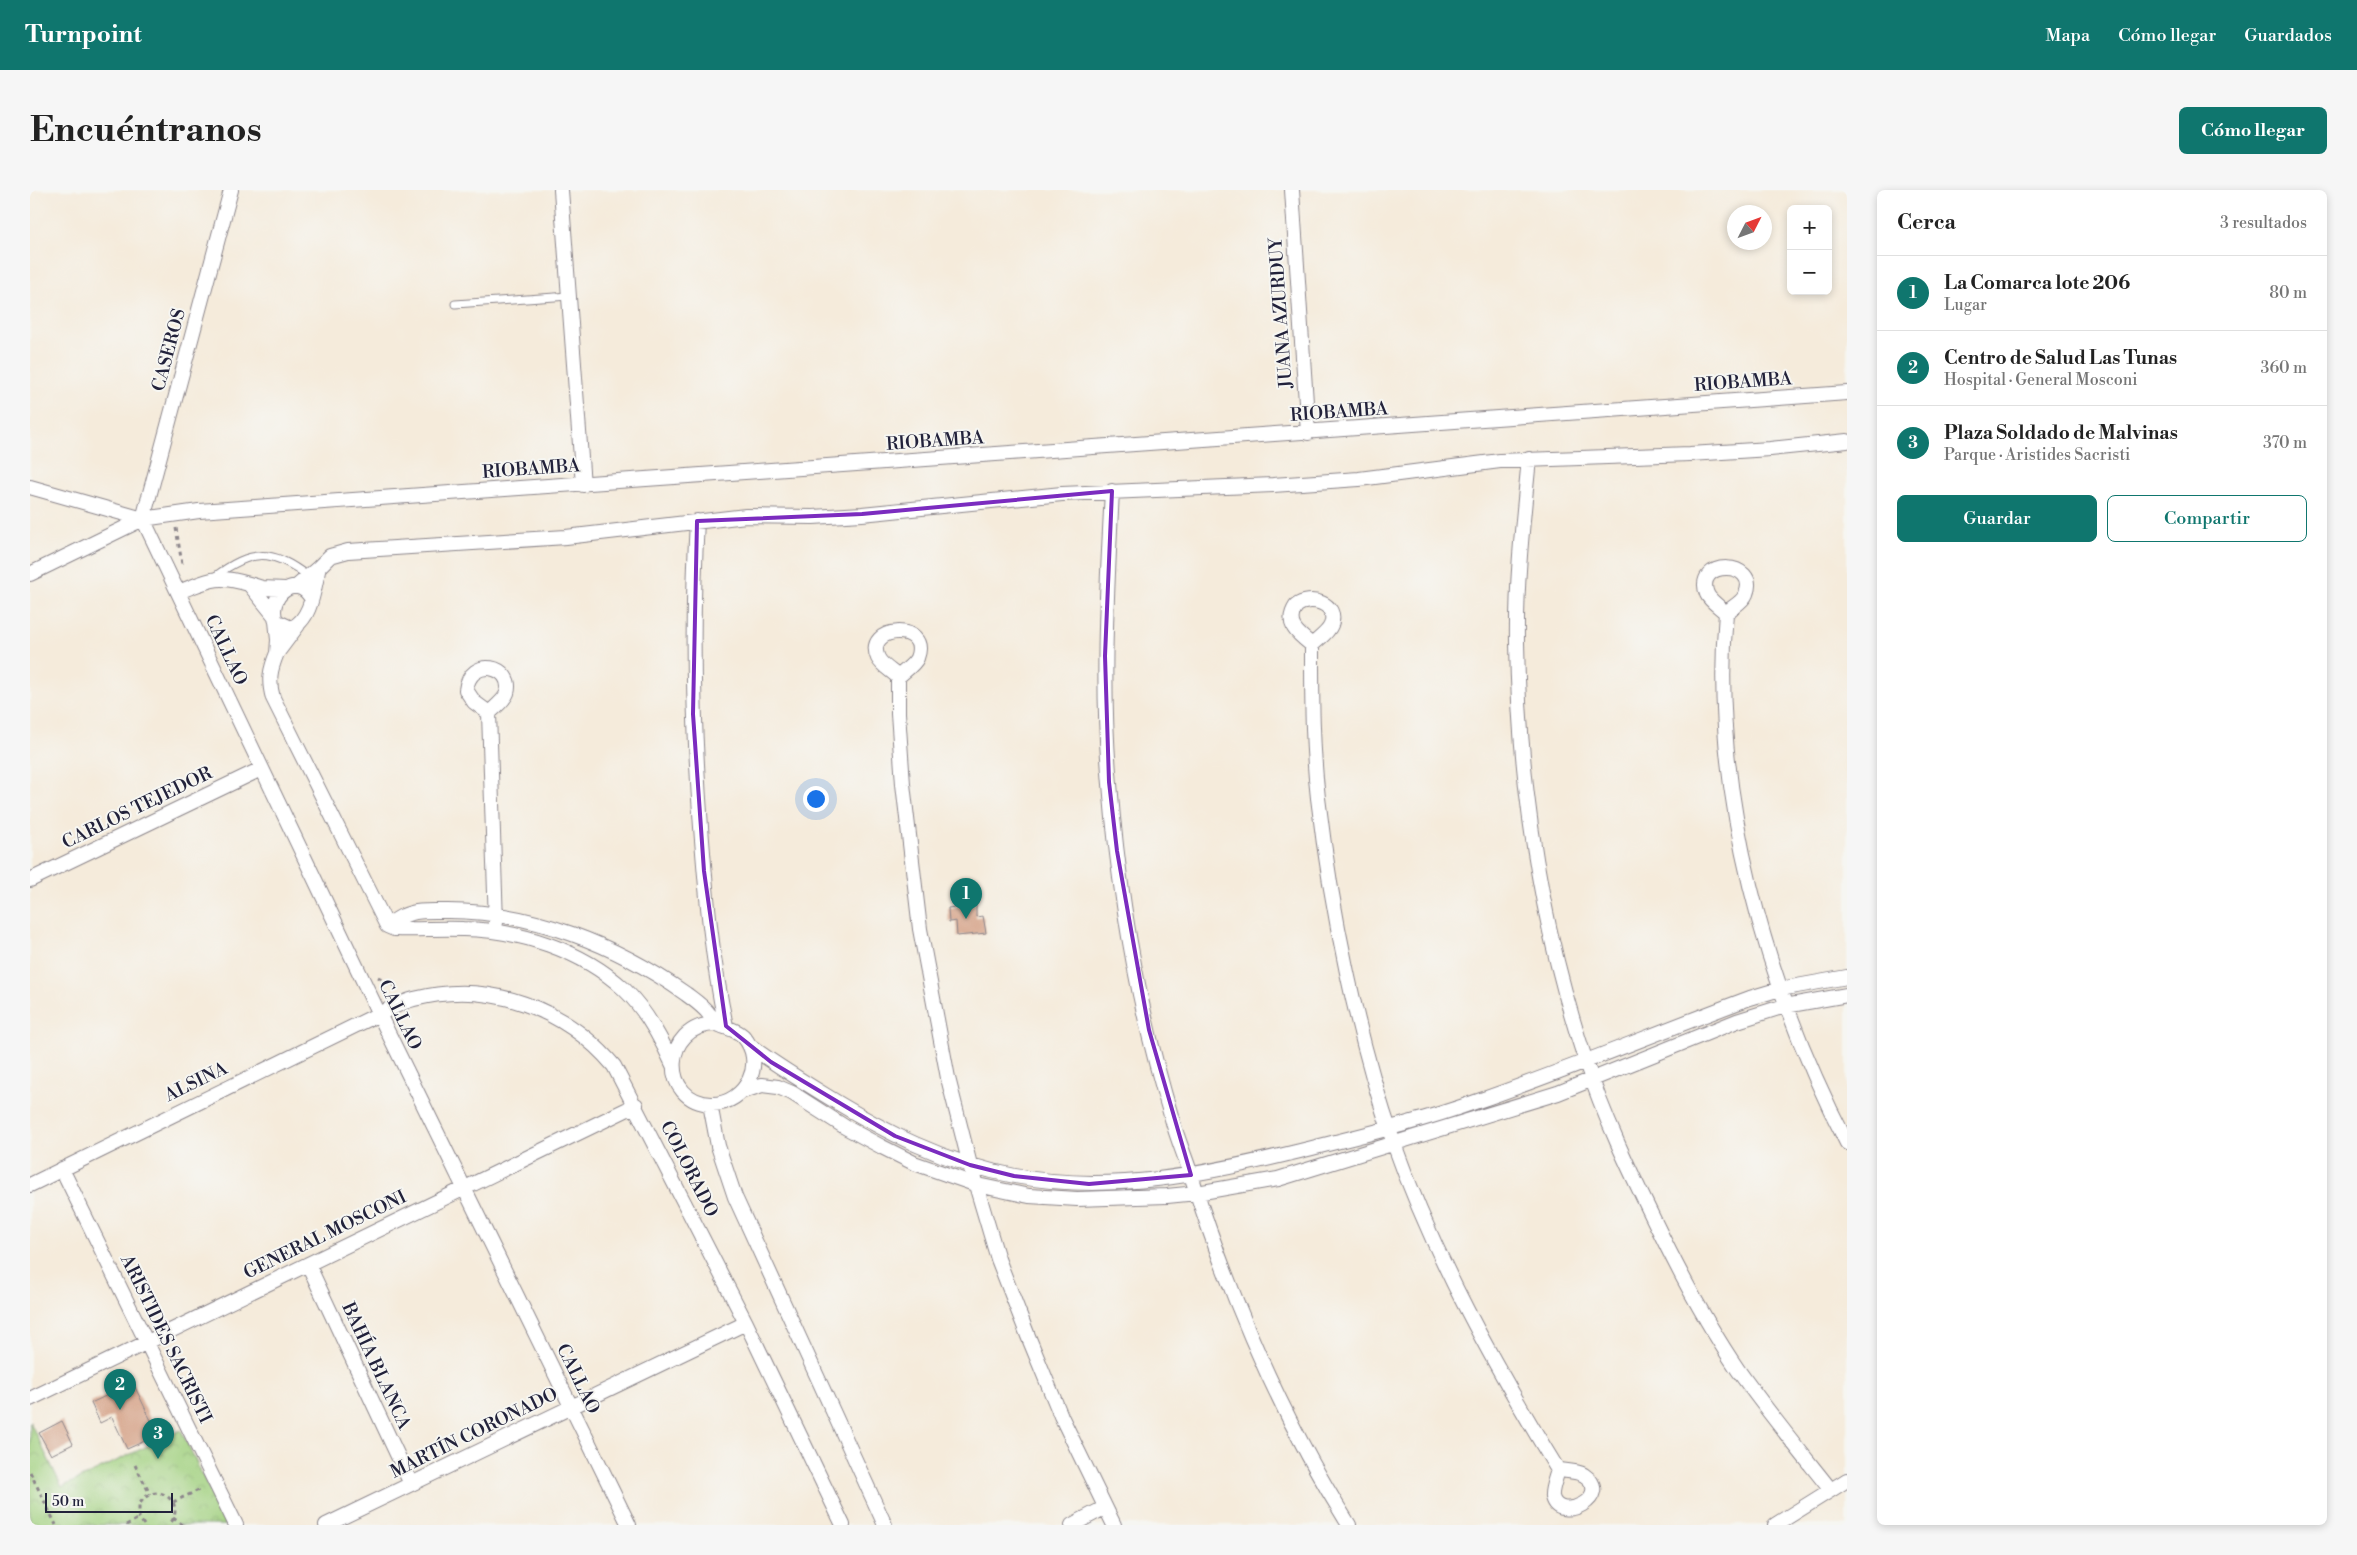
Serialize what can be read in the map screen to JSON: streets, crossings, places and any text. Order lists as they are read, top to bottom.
{
  "streets": {
    "street": [
      "JUANA AZURDUY",
      "CASEROS",
      "RIOBAMBA",
      "CALLAO",
      "CARLOS TEJEDOR",
      "ALSINA",
      "COLORADO",
      "GENERAL MOSCONI",
      "ARISTIDES SACRISTI",
      "BAHÍA BLANCA",
      "MARTÍN CORONADO"
    ]
  },
  "crossings": [
    ["JUANA AZURDUY", "RIOBAMBA"],
    ["CASEROS", "RIOBAMBA"],
    ["CASEROS", "CALLAO"],
    ["RIOBAMBA", "CALLAO"],
    ["CALLAO", "CARLOS TEJEDOR"],
    ["CALLAO", "ALSINA"],
    ["CALLAO", "COLORADO"],
    ["CALLAO", "GENERAL MOSCONI"],
    ["CALLAO", "MARTÍN CORONADO"],
    ["ALSINA", "COLORADO"],
    ["ALSINA", "ARISTIDES SACRISTI"],
    ["COLORADO", "GENERAL MOSCONI"],
    ["COLORADO", "MARTÍN CORONADO"],
    ["GENERAL MOSCONI", "ARISTIDES SACRISTI"],
    ["GENERAL MOSCONI", "BAHÍA BLANCA"],
    ["BAHÍA BLANCA", "MARTÍN CORONADO"]
  ],
  "scale_bar": "50 m",
  "north": "top right",
  "page": {
    "header": "Turnpoint",
    "nav": ["Mapa", "Cómo llegar", "Guardados"],
    "buttons": [
      "Cómo llegar",
      ["Guardar", "Compartir"]
    ],
    "title": "Encuéntranos",
    "heading": ["Cerca", "3 resultados"],
    "map_buttons": ["+", "−"],
    "list": [
      {
        "mark": "1",
        "name": "La Comarca lote 206",
        "note": "Lugar",
        "value": "80 m"
      },
      {
        "mark": "2",
        "name": "Centro de Salud Las Tunas",
        "note": "Hospital · General Mosconi",
        "value": "360 m"
      },
      {
        "mark": "3",
        "name": "Plaza Soldado de Malvinas",
        "note": "Parque · Aristides Sacristi",
        "value": "370 m"
      }
    ],
    "pins": ["1", "2", "3"],
    "scale": "50 m"
  }
}
